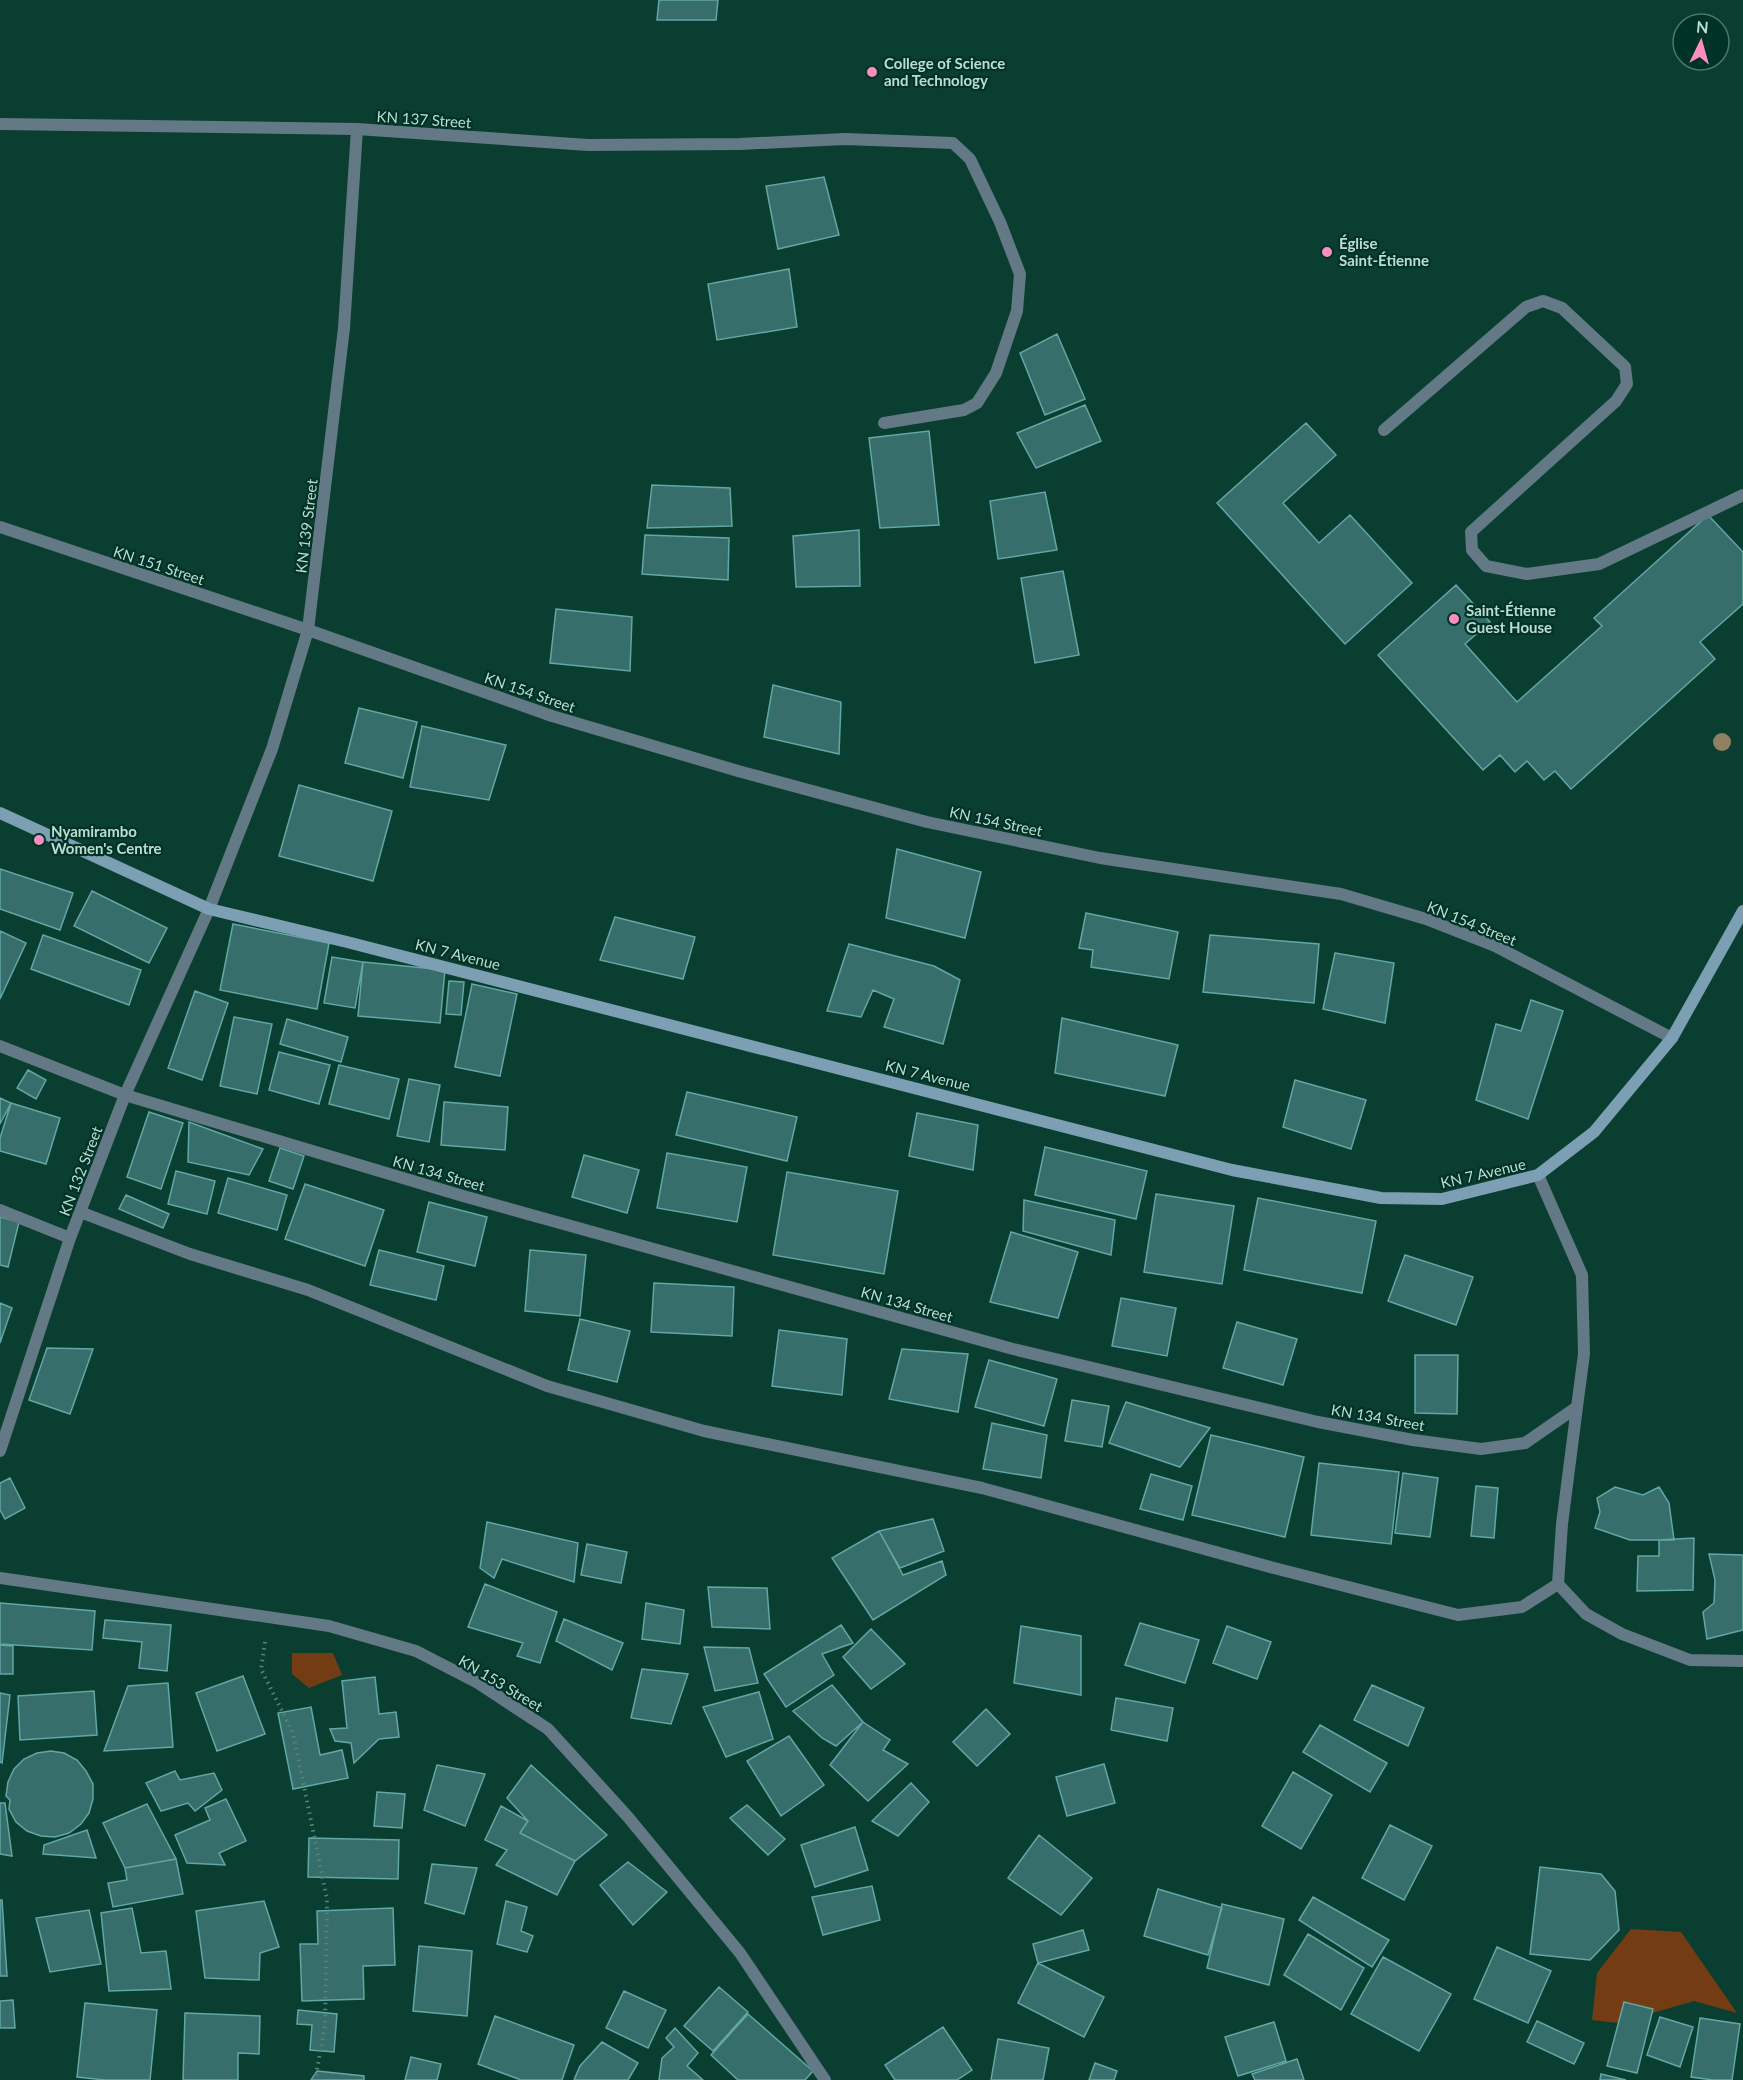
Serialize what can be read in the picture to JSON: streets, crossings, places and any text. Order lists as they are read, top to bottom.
{
  "streets": {
    "street": [
      "KN 137 Street",
      "KN 139 Street",
      "KN 151 Street",
      "KN 154 Street",
      "KN 7 Avenue",
      "KN 132 Street",
      "KN 134 Street",
      "KN 153 Street"
    ]
  },
  "crossings": [
    ["KN 137 Street", "KN 139 Street"],
    ["KN 139 Street", "KN 151 Street"],
    ["KN 139 Street", "KN 154 Street"],
    ["KN 139 Street", "KN 7 Avenue"],
    ["KN 139 Street", "KN 132 Street"],
    ["KN 151 Street", "KN 154 Street"],
    ["KN 154 Street", "KN 7 Avenue"],
    ["KN 7 Avenue", "KN 132 Street"],
    ["KN 132 Street", "KN 134 Street"]
  ],
  "places": [
    "College of Science and Technology",
    "Église Saint-Étienne",
    "Saint-Étienne Guest House",
    "Nyamirambo Women's Centre"
  ],
  "north": "top"
}
